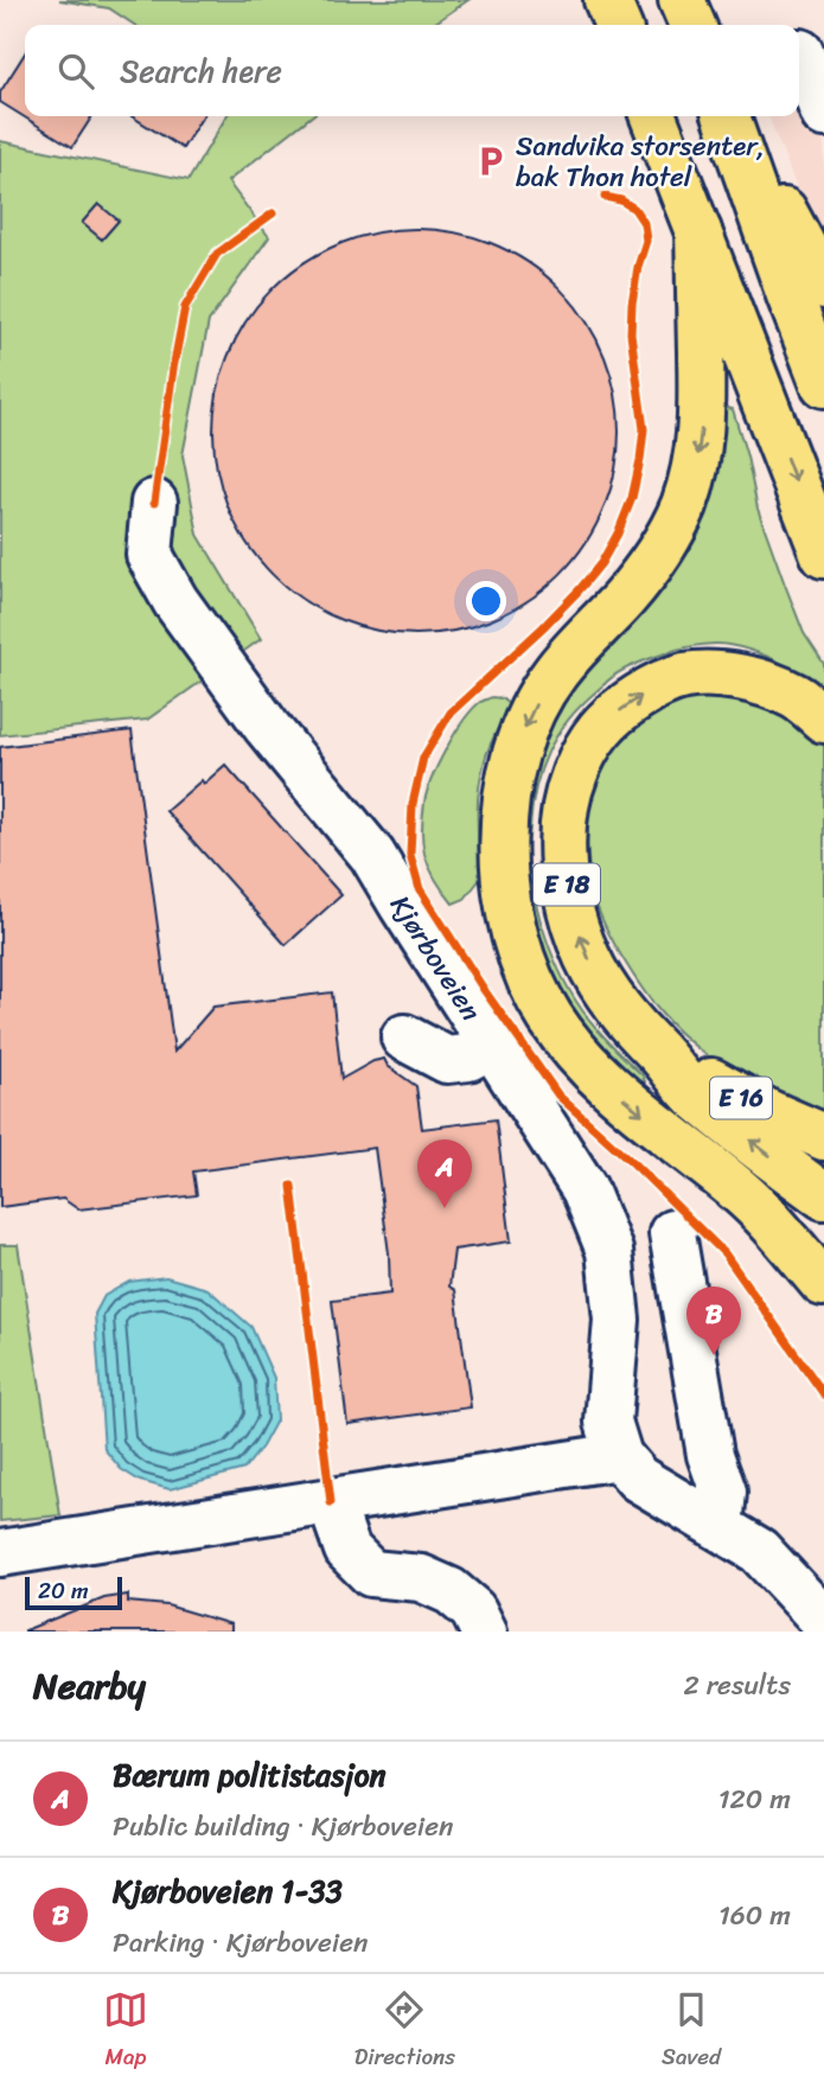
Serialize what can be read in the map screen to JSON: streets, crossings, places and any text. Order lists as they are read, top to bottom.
{
  "streets": {
    "highway": ["E 18", "E 16"],
    "street": ["Kjørboveien"]
  },
  "crossings": [
    ["E 18", "E 16"]
  ],
  "places": {
    "parking": ["Sandvika storsenter, bak Thon hotel"]
  },
  "scale_bar": "20 m",
  "page": {
    "search": "Search here",
    "pins": ["A", "B"],
    "scale": "20 m",
    "heading": ["Nearby", "2 results"],
    "list": [
      {
        "mark": "A",
        "name": "Bærum politistasjon",
        "note": "Public building · Kjørboveien",
        "value": "120 m"
      },
      {
        "mark": "B",
        "name": "Kjørboveien 1-33",
        "note": "Parking · Kjørboveien",
        "value": "160 m"
      }
    ],
    "nav": ["Map", "Directions", "Saved"]
  }
}
